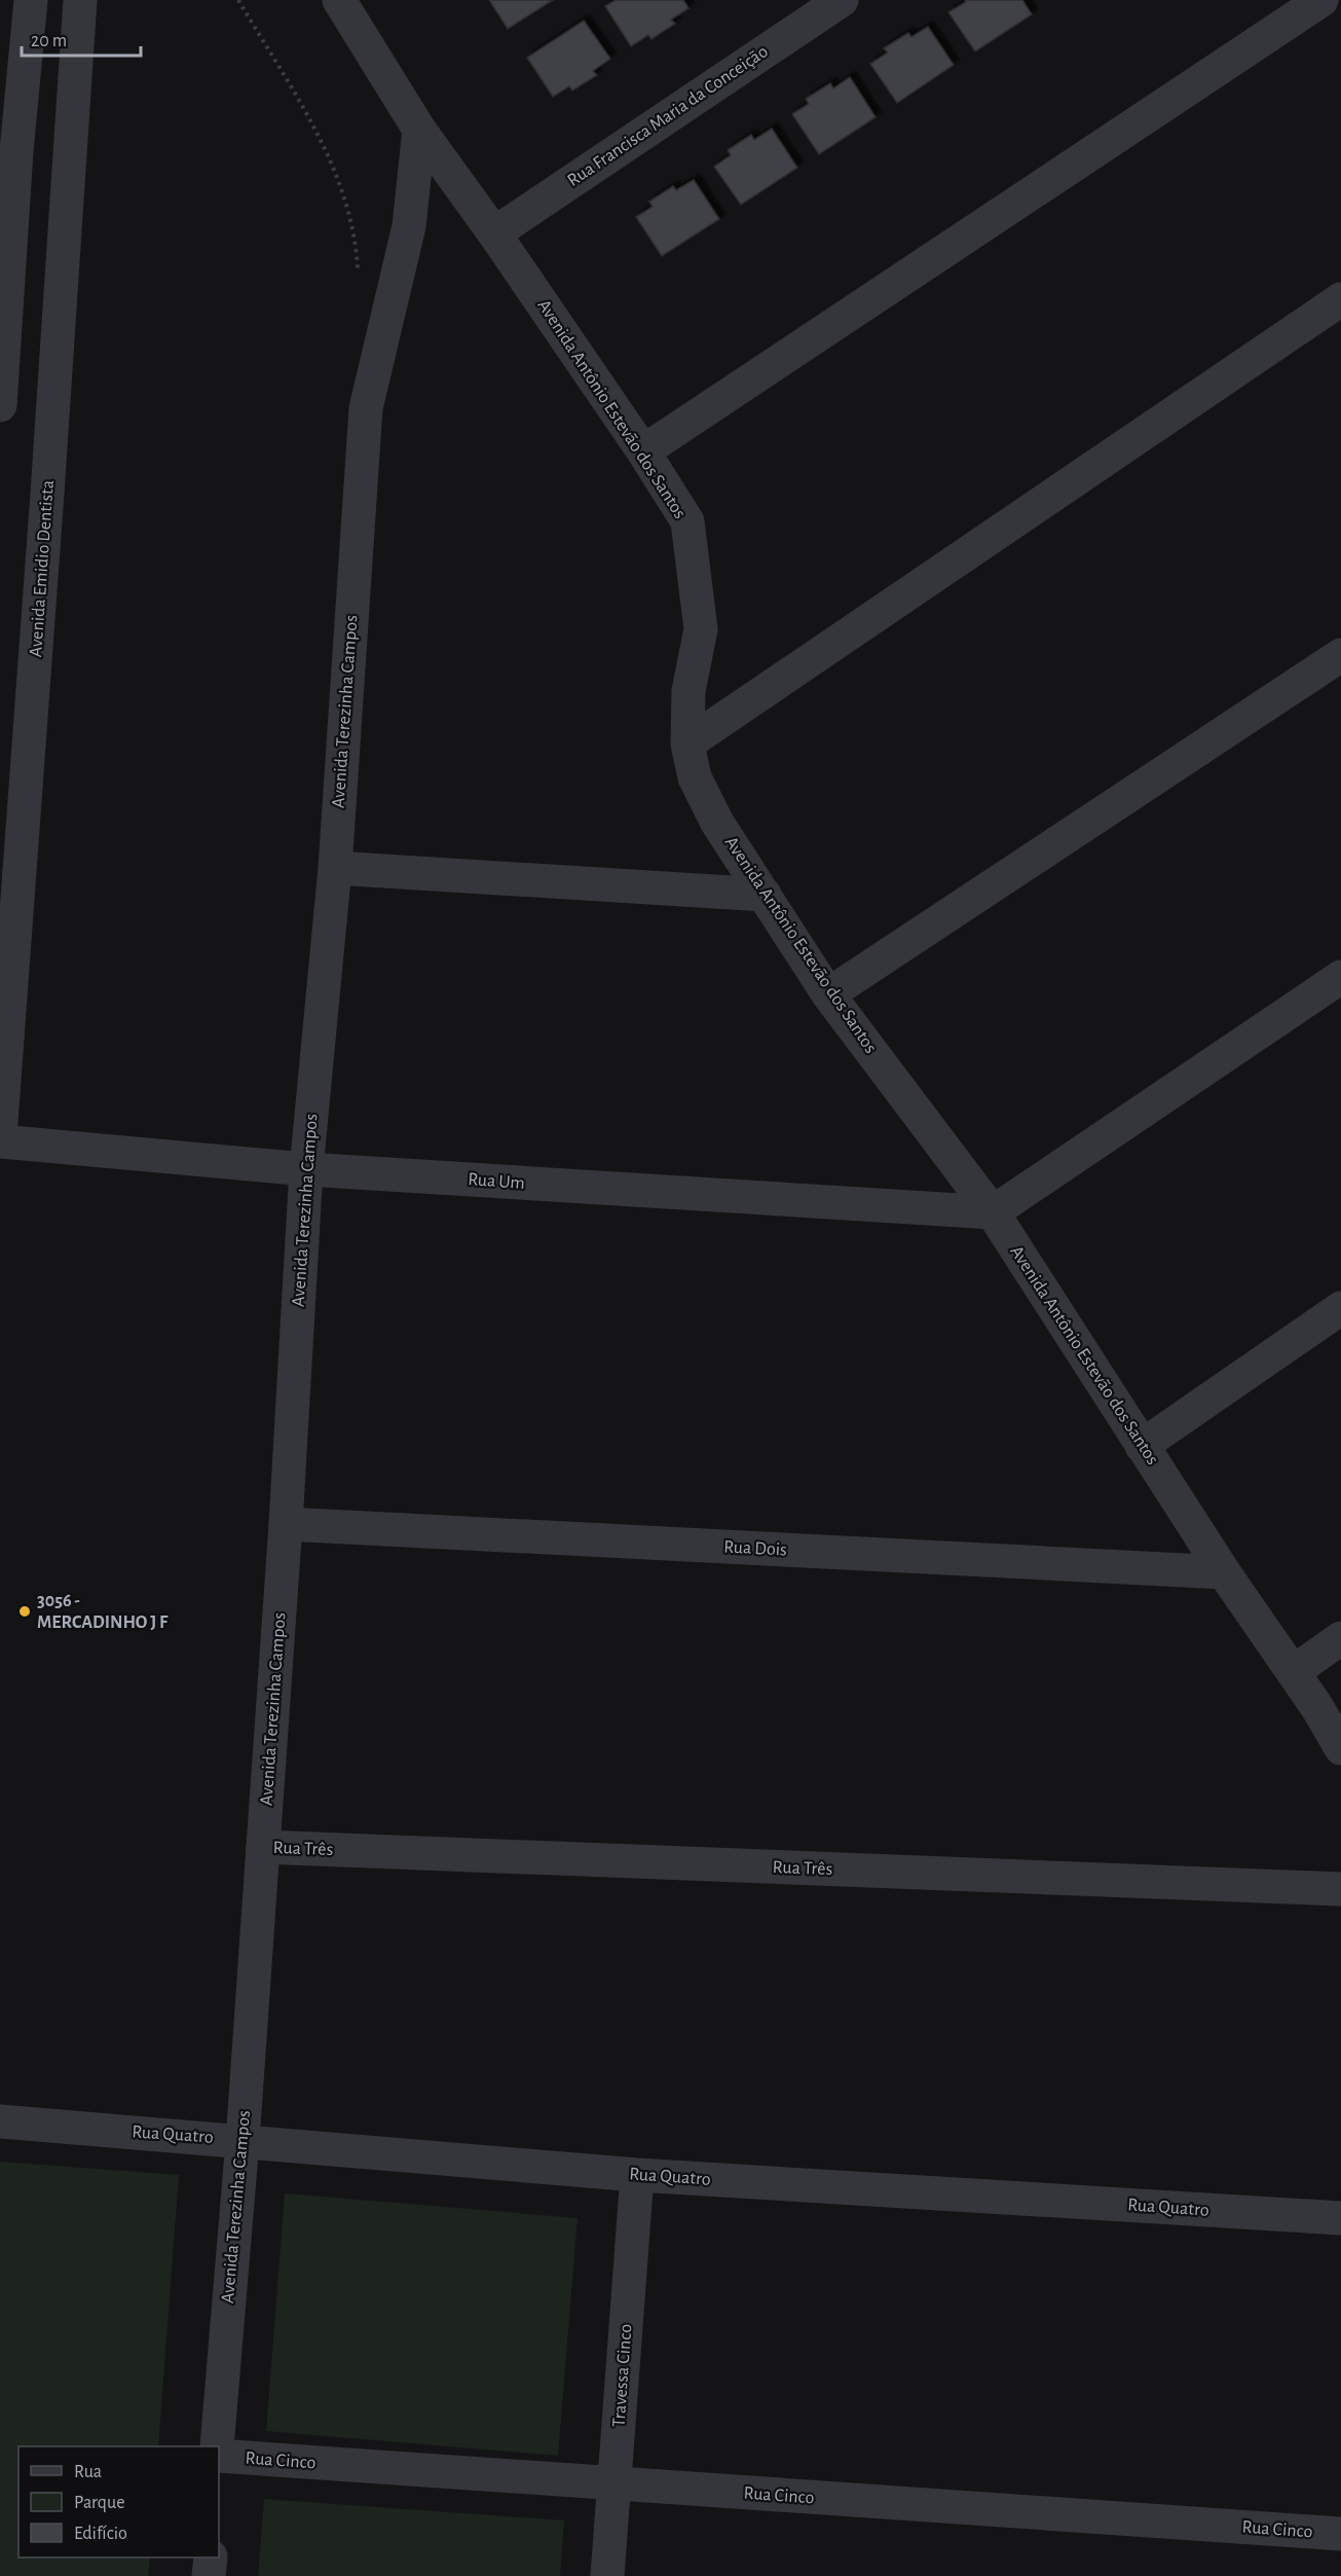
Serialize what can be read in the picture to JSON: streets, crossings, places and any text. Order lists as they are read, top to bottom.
{
  "streets": {
    "street": [
      "Rua Francisca Maria da Conceição",
      "Avenida Antônio Estevão dos Santos",
      "Avenida Emidio Dentista",
      "Avenida Terezinha Campos",
      "Rua Um",
      "Rua Dois",
      "Rua Três",
      "Rua Quatro",
      "Travessa Cinco",
      "Rua Cinco"
    ]
  },
  "crossings": [
    ["Rua Francisca Maria da Conceição", "Avenida Antônio Estevão dos Santos"],
    ["Avenida Antônio Estevão dos Santos", "Avenida Terezinha Campos"],
    ["Avenida Antônio Estevão dos Santos", "Rua Um"],
    ["Avenida Antônio Estevão dos Santos", "Rua Dois"],
    ["Avenida Emidio Dentista", "Rua Um"],
    ["Avenida Terezinha Campos", "Rua Um"],
    ["Avenida Terezinha Campos", "Rua Dois"],
    ["Avenida Terezinha Campos", "Rua Três"],
    ["Avenida Terezinha Campos", "Rua Quatro"],
    ["Rua Quatro", "Travessa Cinco"],
    ["Travessa Cinco", "Rua Cinco"]
  ],
  "places": ["3056 - MERCADINHO J F"],
  "legend": ["Rua", "Parque", "Edifício"],
  "scale_bar": "20 m"
}
